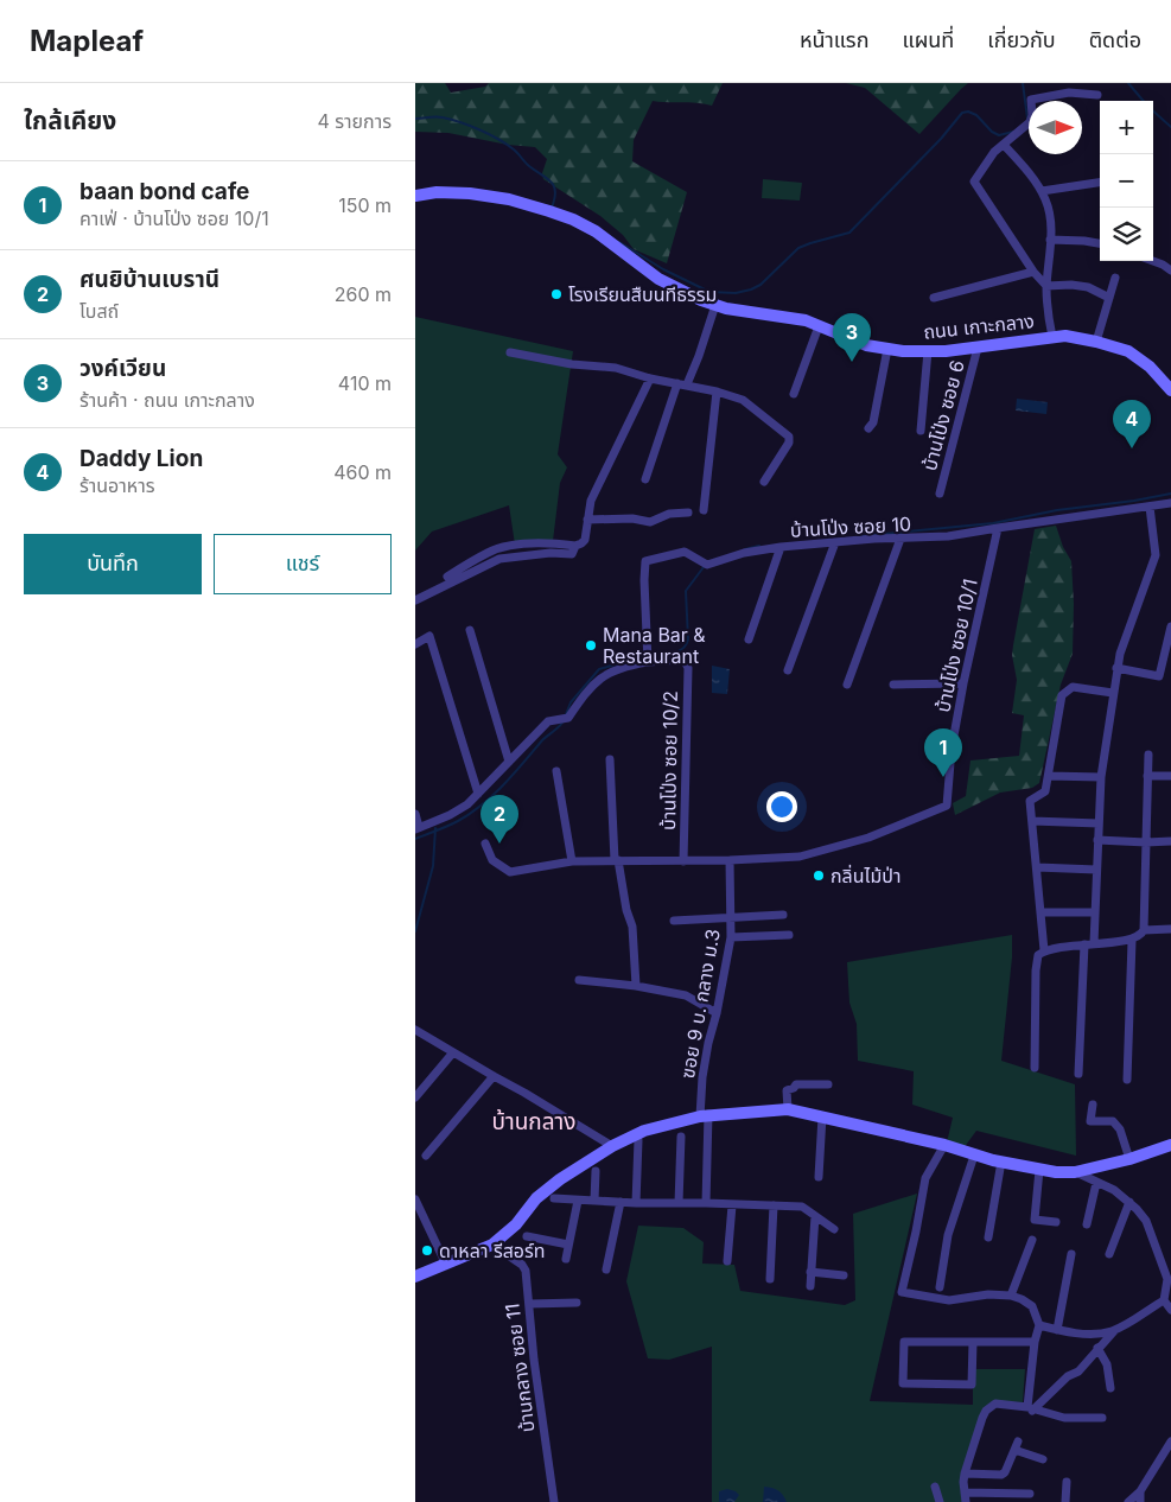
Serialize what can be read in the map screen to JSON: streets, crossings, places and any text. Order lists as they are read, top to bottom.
{
  "streets": {
    "street": [
      "ถนน เกาะกลาง",
      "บ้านโป่ง ซอย 6",
      "บ้านโป่ง ซอย 10",
      "บ้านโป่ง ซอย 10/1",
      "บ้านโป่ง ซอย 10/2",
      "ฃอย 9 บ. กลาง ม.3",
      "บ้านกลาง ซอย 11"
    ]
  },
  "crossings": [
    ["ถนน เกาะกลาง", "บ้านโป่ง ซอย 6"],
    ["บ้านโป่ง ซอย 10", "บ้านโป่ง ซอย 10/1"],
    ["บ้านโป่ง ซอย 10", "บ้านโป่ง ซอย 10/2"],
    ["บ้านโป่ง ซอย 10/1", "ฃอย 9 บ. กลาง ม.3"]
  ],
  "districts": ["บ้านกลาง"],
  "places": [
    "โรงเรียนสืบนทีธรรม",
    "Mana Bar & Restaurant",
    "กลิ่นไม้ป่า",
    "ดาหลา รีสอร์ท"
  ],
  "north": "right",
  "page": {
    "header": "Mapleaf",
    "nav": [
      "หน้าแรก",
      "แผนที่",
      "เกี่ยวกับ",
      "ติดต่อ"
    ],
    "heading": ["ใกล้เคียง", "4 รายการ"],
    "map_buttons": ["+", "−"],
    "list": [
      {
        "mark": "1",
        "name": "baan bond cafe",
        "note": "คาเฟ่ · บ้านโป่ง ซอย 10/1",
        "value": "150 m"
      },
      {
        "mark": "2",
        "name": "ศนยิบ้านเบรานี",
        "note": "โบสถ์",
        "value": "260 m"
      },
      {
        "mark": "3",
        "name": "วงค์เวียน",
        "note": "ร้านค้า · ถนน เกาะกลาง",
        "value": "410 m"
      },
      {
        "mark": "4",
        "name": "Daddy Lion",
        "note": "ร้านอาหาร",
        "value": "460 m"
      }
    ],
    "pins": [
      "3",
      "4",
      "1",
      "2"
    ],
    "buttons": ["บันทึก", "แชร์"]
  }
}
